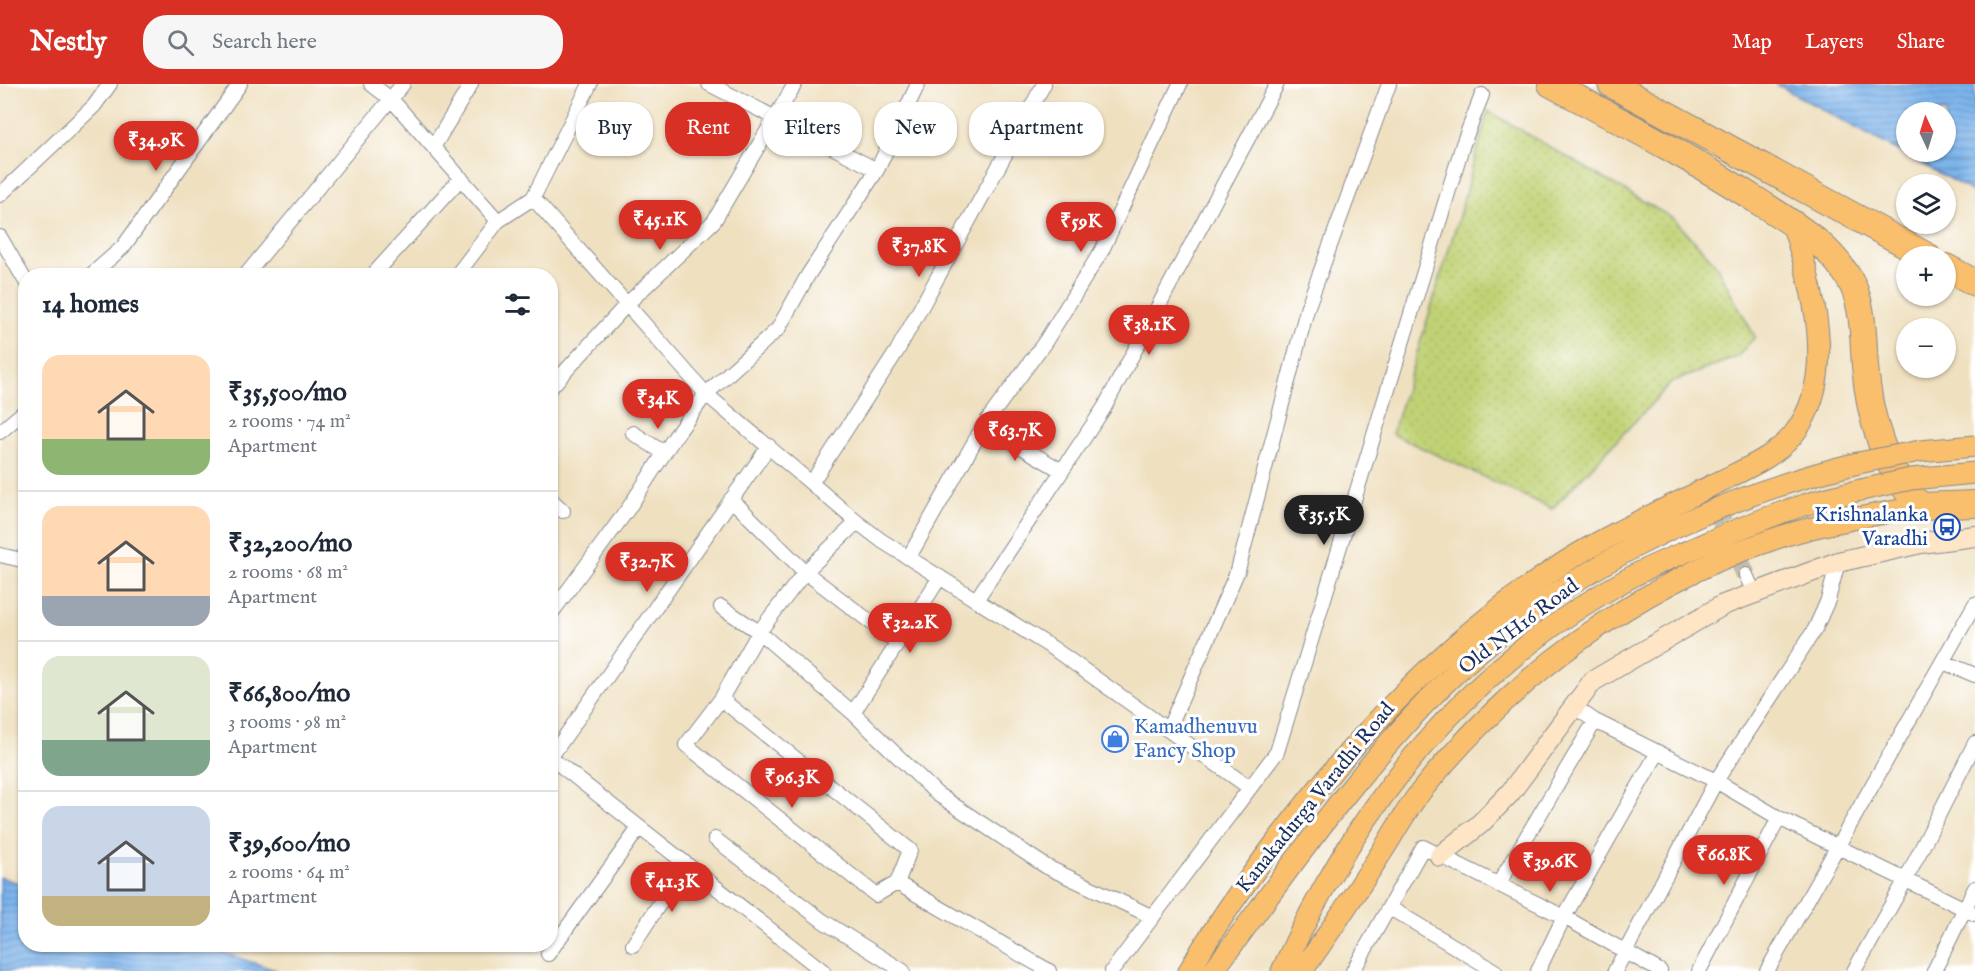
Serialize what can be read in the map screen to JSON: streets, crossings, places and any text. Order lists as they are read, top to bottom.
{
  "streets": {
    "main road": ["Old NH16 Road", "Kanakadurga Varadhi Road"]
  },
  "places": {
    "bus stop": ["Krishnalanka Varadhi"],
    "shop": ["Kamadhenuvu Fancy Shop"]
  },
  "north": "top",
  "page": {
    "header": "Nestly",
    "search": "Search here",
    "nav": ["Map", "Layers", "Share"],
    "map_buttons": ["+", "−"],
    "chip": [
      "Buy",
      "Rent",
      "Filters",
      "New",
      "Apartment"
    ],
    "price": [
      "₹34.9K",
      "₹45.1K",
      "₹59K",
      "₹37.8K",
      "₹38.1K",
      "₹34K",
      "₹63.7K",
      "₹35.5K",
      "₹32.7K",
      "₹32.2K",
      "₹96.3K",
      "₹66.8K",
      "₹39.6K",
      "₹41.3K"
    ],
    "heading": "14 homes",
    "list": [
      {
        "name": "₹35,500/mo",
        "note": "2 rooms · 74 m² · Apartment"
      },
      {
        "name": "₹32,200/mo",
        "note": "2 rooms · 68 m² · Apartment"
      },
      {
        "name": "₹66,800/mo",
        "note": "3 rooms · 98 m² · Apartment"
      },
      {
        "name": "₹39,600/mo",
        "note": "2 rooms · 64 m² · Apartment"
      }
    ]
  }
}
